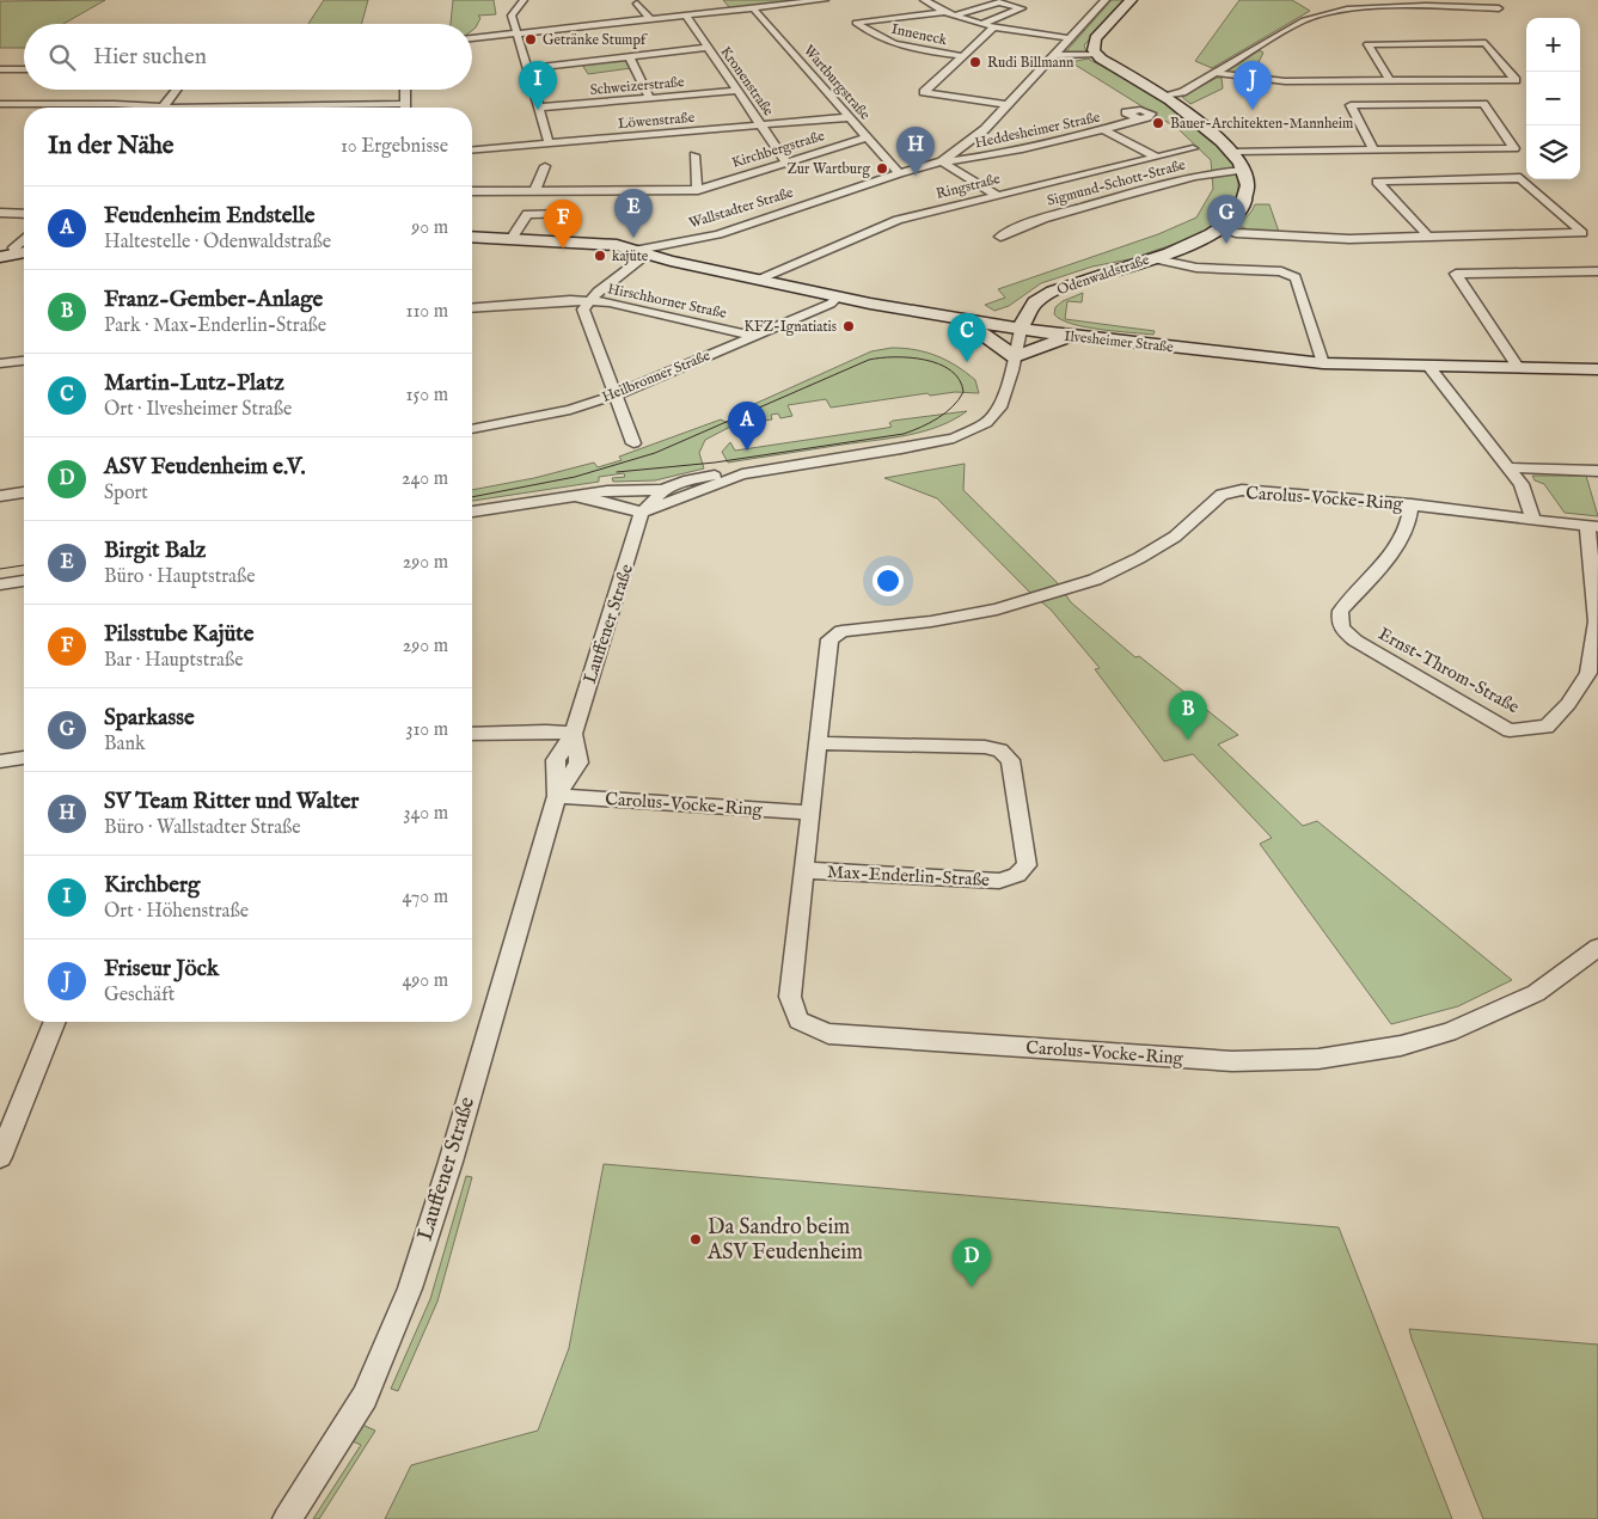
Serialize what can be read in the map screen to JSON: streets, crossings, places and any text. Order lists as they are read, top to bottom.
{
  "streets": {
    "street": [
      "Inneneck",
      "Kronenstraße",
      "Wartburgstraße",
      "Schweizerstraße",
      "Löwenstraße",
      "Heddesheimer Straße",
      "Kirchbergstraße",
      "Sigmund-Schott-Straße",
      "Ringstraße",
      "Wallstadter Straße",
      "Odenwaldstraße",
      "Hirschhorner Straße",
      "Ilvesheimer Straße",
      "Heilbronner Straße",
      "Carolus-Vocke-Ring",
      "Lauffener Straße",
      "Ernst-Throm-Straße",
      "Max-Enderlin-Straße"
    ]
  },
  "crossings": [
    ["Kronenstraße", "Schweizerstraße"],
    ["Kronenstraße", "Löwenstraße"],
    ["Kronenstraße", "Kirchbergstraße"],
    ["Wartburgstraße", "Löwenstraße"],
    ["Wartburgstraße", "Kirchbergstraße"],
    ["Wartburgstraße", "Wallstadter Straße"],
    ["Heddesheimer Straße", "Wallstadter Straße"],
    ["Sigmund-Schott-Straße", "Odenwaldstraße"],
    ["Ringstraße", "Ilvesheimer Straße"],
    ["Wallstadter Straße", "Ilvesheimer Straße"],
    ["Odenwaldstraße", "Ilvesheimer Straße"],
    ["Odenwaldstraße", "Lauffener Straße"],
    ["Hirschhorner Straße", "Heilbronner Straße"],
    ["Ilvesheimer Straße", "Heilbronner Straße"],
    ["Carolus-Vocke-Ring", "Lauffener Straße"],
    ["Carolus-Vocke-Ring", "Ernst-Throm-Straße"],
    ["Carolus-Vocke-Ring", "Max-Enderlin-Straße"]
  ],
  "places": [
    "Getränke Stumpf",
    "Rudi Billmann",
    "Bauer-Architekten-Mannheim",
    "Zur Wartburg",
    "kajüte",
    "KFZ-Ignatiatis",
    "Da Sandro beim ASV Feudenheim"
  ],
  "page": {
    "map_buttons": ["+", "−"],
    "search": "Hier suchen",
    "pins": [
      "I",
      "J",
      "H",
      "E",
      "G",
      "F",
      "C",
      "A",
      "B",
      "D"
    ],
    "heading": ["In der Nähe", "10 Ergebnisse"],
    "list": [
      {
        "mark": "A",
        "name": "Feudenheim Endstelle",
        "note": "Haltestelle · Odenwaldstraße",
        "value": "90 m"
      },
      {
        "mark": "B",
        "name": "Franz-Gember-Anlage",
        "note": "Park · Max-Enderlin-Straße",
        "value": "110 m"
      },
      {
        "mark": "C",
        "name": "Martin-Lutz-Platz",
        "note": "Ort · Ilvesheimer Straße",
        "value": "150 m"
      },
      {
        "mark": "D",
        "name": "ASV Feudenheim e.V.",
        "note": "Sport",
        "value": "240 m"
      },
      {
        "mark": "E",
        "name": "Birgit Balz",
        "note": "Büro · Hauptstraße",
        "value": "290 m"
      },
      {
        "mark": "F",
        "name": "Pilsstube Kajüte",
        "note": "Bar · Hauptstraße",
        "value": "290 m"
      },
      {
        "mark": "G",
        "name": "Sparkasse",
        "note": "Bank",
        "value": "310 m"
      },
      {
        "mark": "H",
        "name": "SV Team Ritter und Walter",
        "note": "Büro · Wallstadter Straße",
        "value": "340 m"
      },
      {
        "mark": "I",
        "name": "Kirchberg",
        "note": "Ort · Höhenstraße",
        "value": "470 m"
      },
      {
        "mark": "J",
        "name": "Friseur Jöck",
        "note": "Geschäft",
        "value": "490 m"
      }
    ]
  }
}
